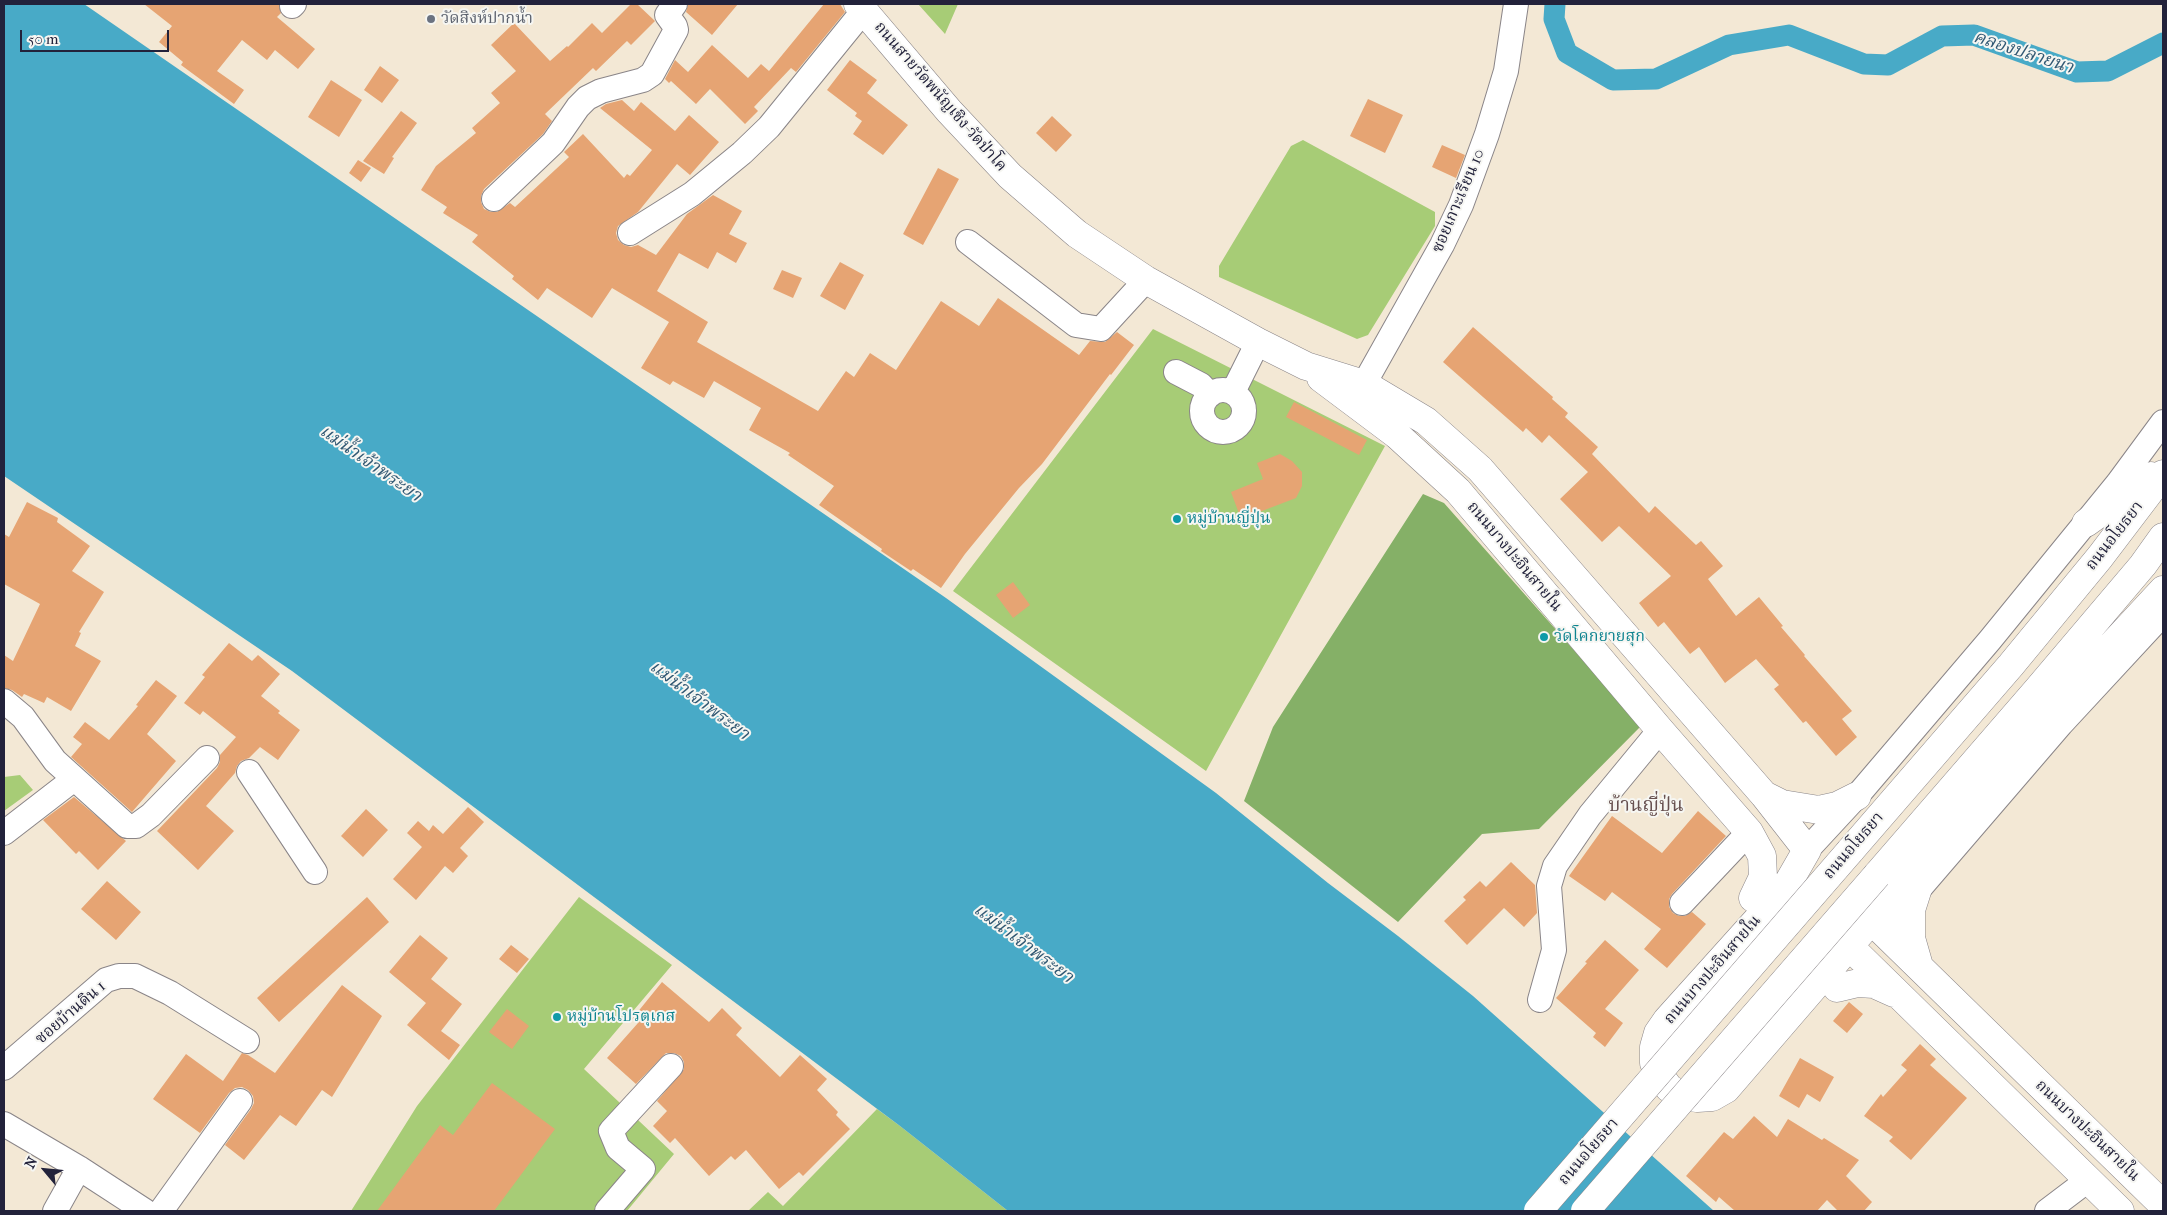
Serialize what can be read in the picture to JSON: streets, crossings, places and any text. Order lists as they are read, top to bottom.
{
  "streets": {
    "main road": ["ถนนสายวัดพนัญเชิง-วัดป่าโค", "ถนนอโยธยา", "ถนนบางปะอินสายใน"],
    "street": ["ซอยเกาะเรียน 10", "ซอยบ้านดิน 1"]
  },
  "crossings": [
    ["ถนนสายวัดพนัญเชิง-วัดป่าโค", "ถนนบางปะอินสายใน"],
    ["ซอยเกาะเรียน 10", "ถนนบางปะอินสายใน"],
    ["ถนนอโยธยา", "ถนนบางปะอินสายใน"]
  ],
  "districts": ["บ้านญี่ปุ่น"],
  "water": ["คลองปลายนา", "แม่น้ำเจ้าพระยา"],
  "places": [
    "วัดสิงห์ปากน้ำ",
    "หมู่บ้านญี่ปุ่น",
    "วัดโคกยายสุก",
    "หมู่บ้านโปรตุเกส"
  ],
  "scale_bar": "50 m",
  "north": "top left"
}
